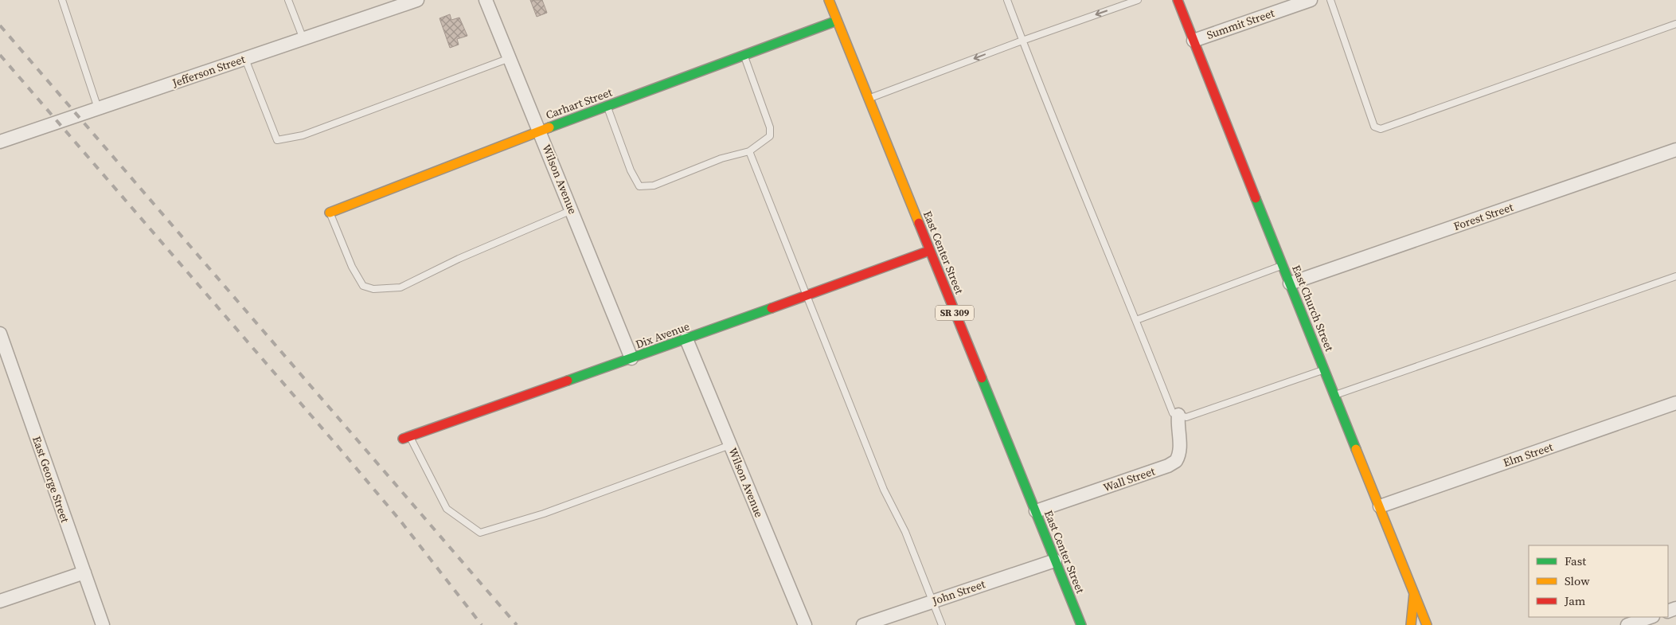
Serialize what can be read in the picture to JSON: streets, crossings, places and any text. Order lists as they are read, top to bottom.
{
  "streets": {
    "street": [
      "Summit Street",
      "Jefferson Street",
      "Carhart Street",
      "Wilson Avenue",
      "Forest Street",
      "East Center Street",
      "East Church Street",
      "SR 309",
      "Dix Avenue",
      "Elm Street",
      "East George Street",
      "Wall Street",
      "John Street"
    ]
  },
  "crossings": [
    ["Summit Street", "East Church Street"],
    ["Carhart Street", "Wilson Avenue"],
    ["Carhart Street", "East Center Street"],
    ["Wilson Avenue", "Dix Avenue"],
    ["Forest Street", "East Church Street"],
    ["East Center Street", "Dix Avenue"],
    ["East Center Street", "Wall Street"],
    ["East Center Street", "John Street"],
    ["East Church Street", "Elm Street"]
  ],
  "legend": ["Fast", "Slow", "Jam"]
}
